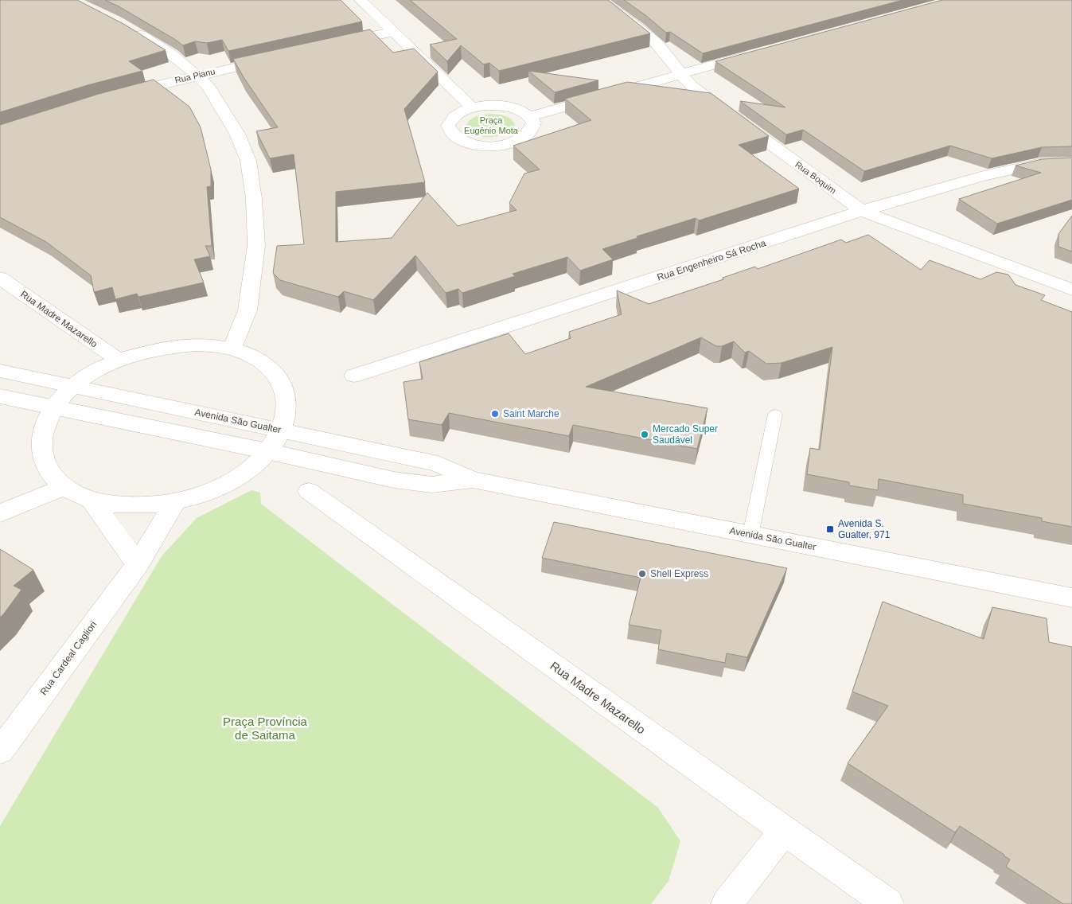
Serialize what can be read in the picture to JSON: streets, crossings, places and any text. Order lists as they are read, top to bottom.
{
  "streets": {
    "street": [
      "Rua Pianu",
      "Rua Boquim",
      "Rua Engenheiro Sá Rocha",
      "Rua Madre Mazarello",
      "Avenida São Gualter",
      "Rua Cardeal Cagliori"
    ]
  },
  "crossings": [
    ["Rua Boquim", "Rua Engenheiro Sá Rocha"]
  ],
  "parks": ["Praça Eugênio Mota", "Praça Província de Saitama"],
  "places": {
    "other": ["Saint Marche", "Mercado Super Saudável", "Shell Express"],
    "transit": ["Avenida S. Gualter, 971"]
  }
}
